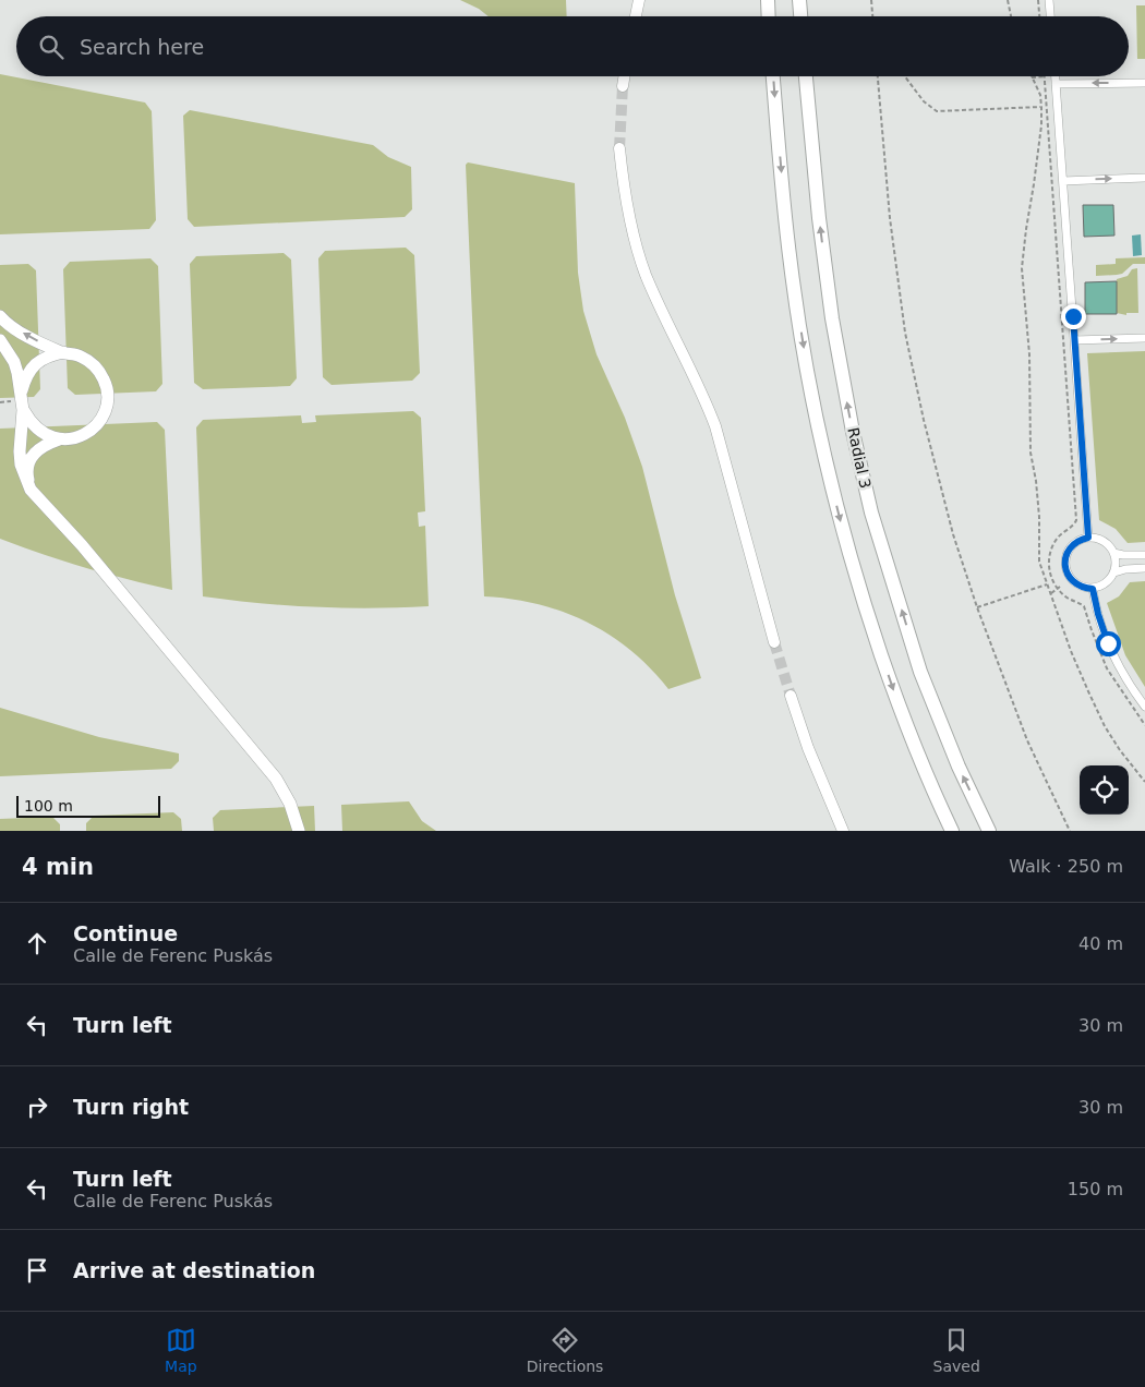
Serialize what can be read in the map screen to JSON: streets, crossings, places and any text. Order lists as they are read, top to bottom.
{
  "streets": {
    "highway": ["Radial 3"]
  },
  "scale_bar": "100 m",
  "page": {
    "search": "Search here",
    "scale": "100 m",
    "heading": ["4 min", "Walk · 250 m"],
    "list": [
      ["Continue", "Calle de Ferenc Puskás", "40 m"],
      ["Turn left", "30 m"],
      ["Turn right", "30 m"],
      ["Turn left", "Calle de Ferenc Puskás", "150 m"],
      "Arrive at destination"
    ],
    "nav": ["Map", "Directions", "Saved"]
  }
}
